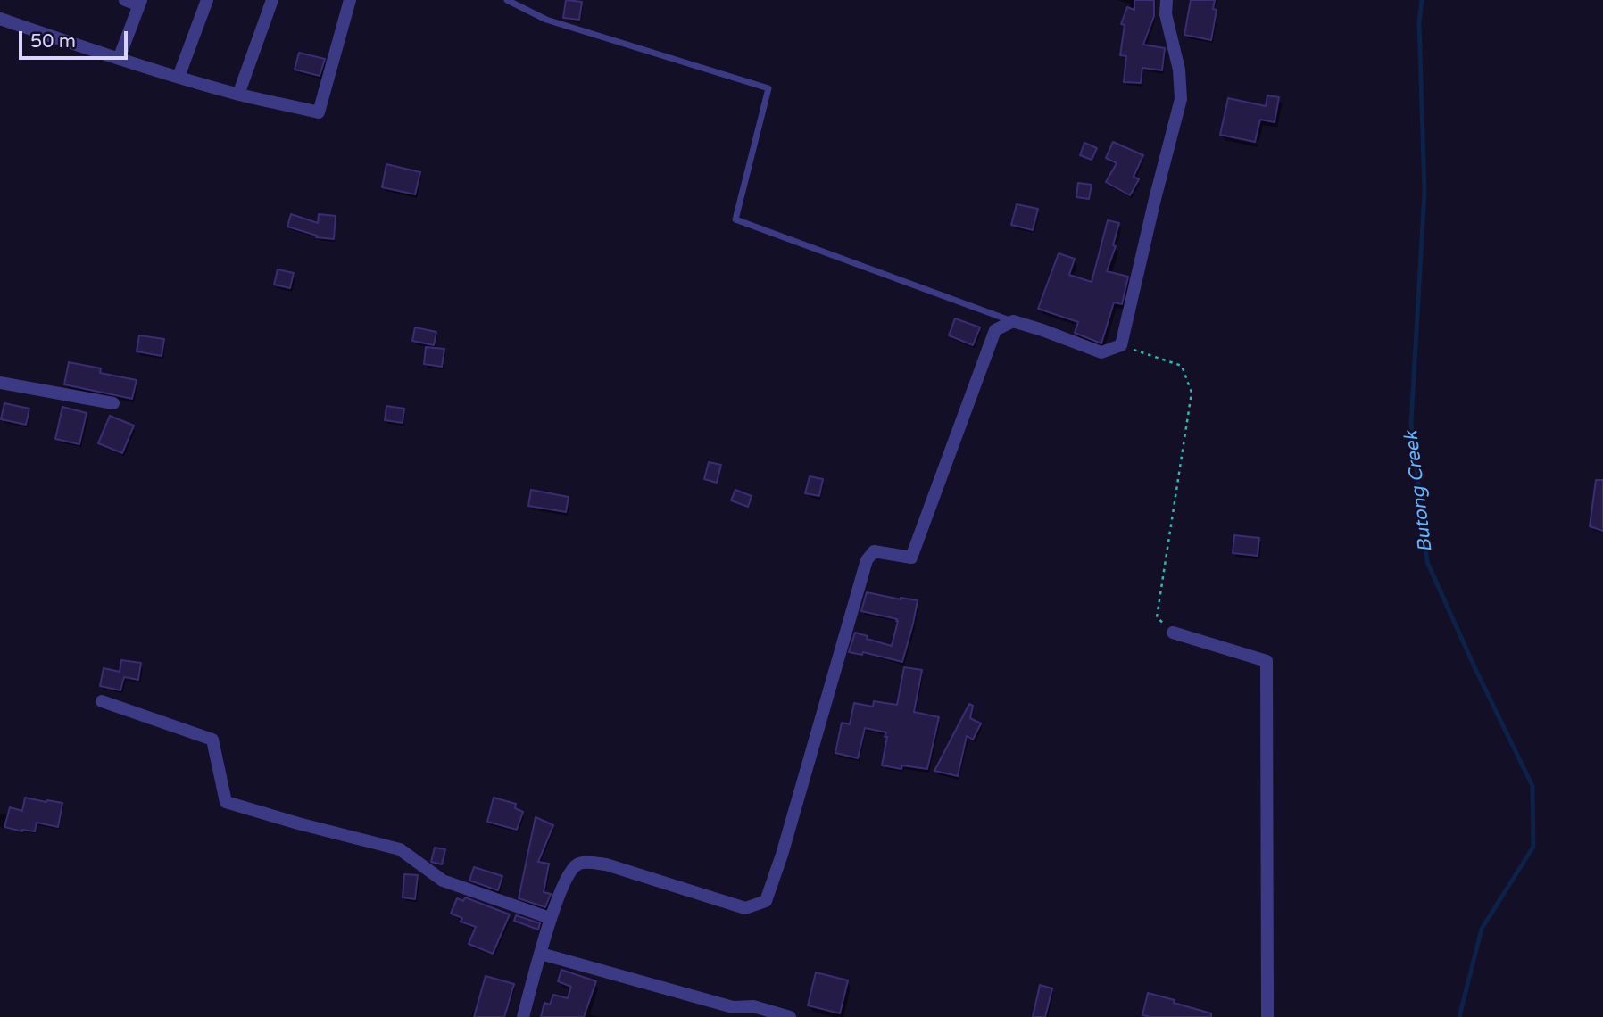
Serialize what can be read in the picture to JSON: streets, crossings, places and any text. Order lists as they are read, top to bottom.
{
  "water": ["Butong Creek"],
  "scale_bar": "50 m"
}
